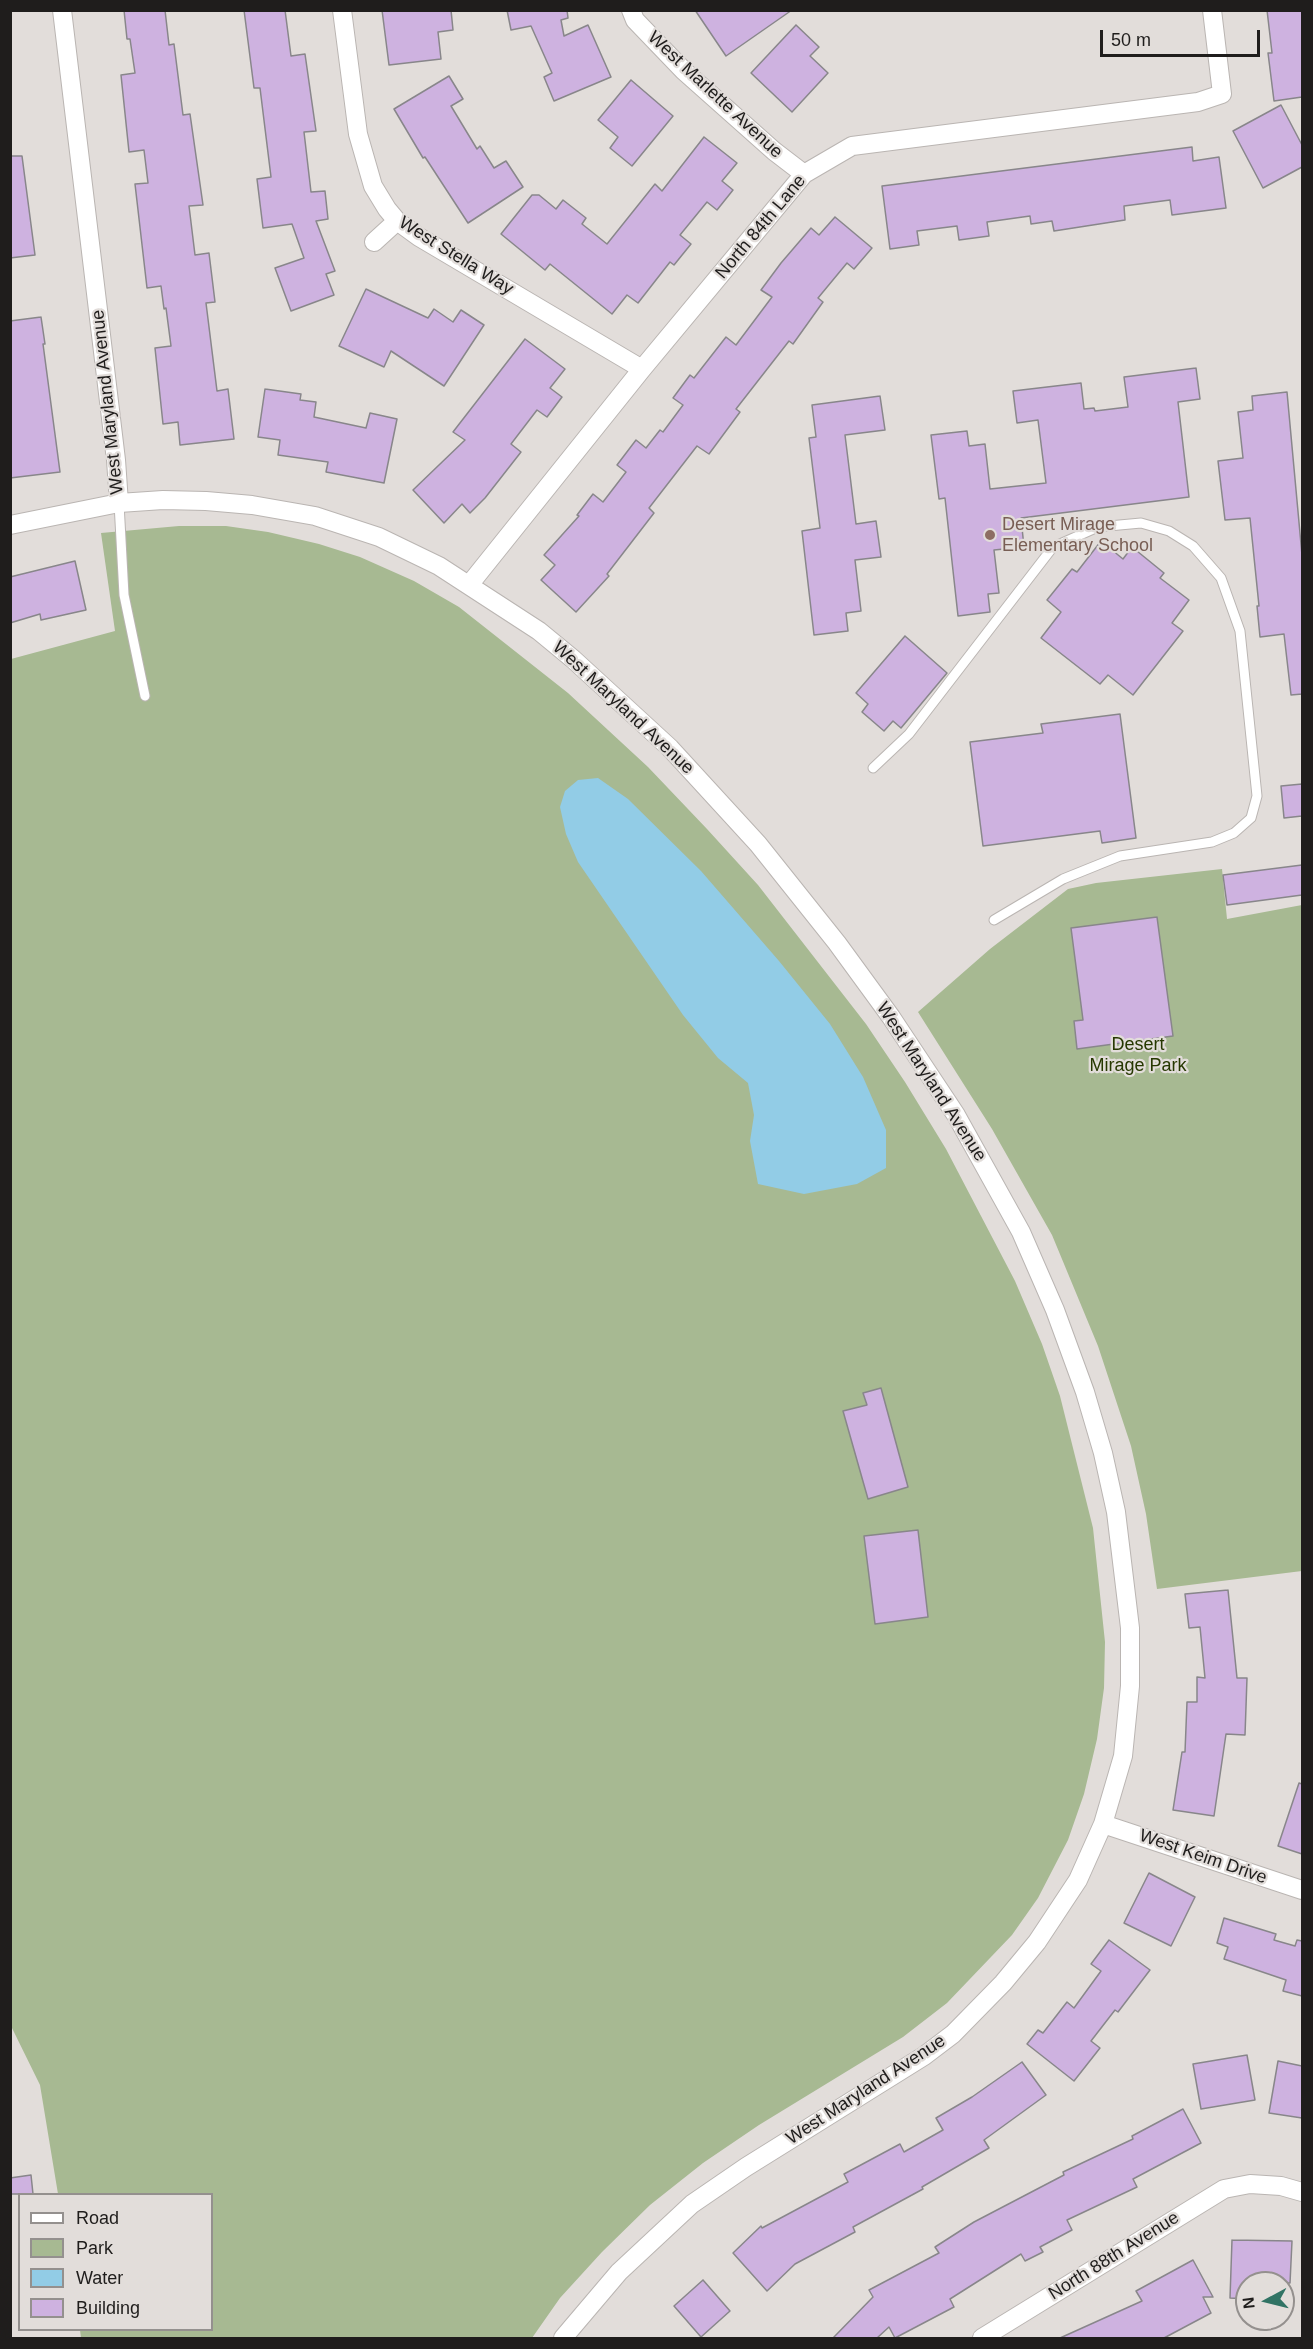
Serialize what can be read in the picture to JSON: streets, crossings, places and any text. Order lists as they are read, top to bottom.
{
  "streets": {
    "street": [
      "West Marlette Avenue",
      "North 84th Lane",
      "West Stella Way",
      "West Maryland Avenue",
      "West Keim Drive",
      "North 88th Avenue"
    ]
  },
  "crossings": [
    ["West Marlette Avenue", "North 84th Lane"],
    ["North 84th Lane", "West Stella Way"],
    ["North 84th Lane", "West Maryland Avenue"],
    ["West Maryland Avenue", "West Keim Drive"]
  ],
  "parks": ["Desert Mirage Park"],
  "places": ["Desert Mirage Elementary School"],
  "legend": [
    "Road",
    "Park",
    "Water",
    "Building"
  ],
  "scale_bar": "50 m",
  "north": "left"
}
